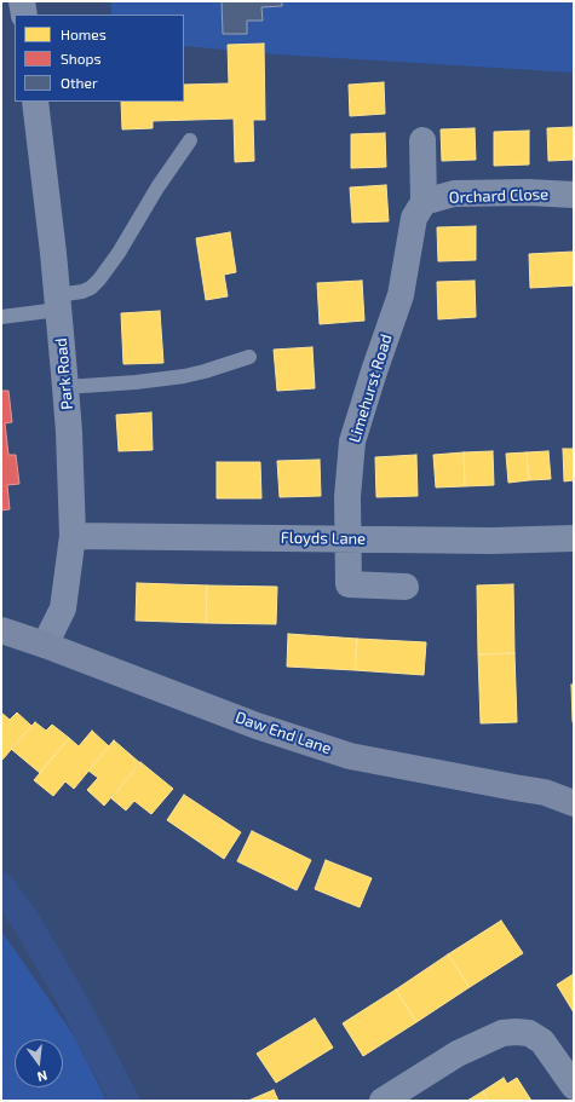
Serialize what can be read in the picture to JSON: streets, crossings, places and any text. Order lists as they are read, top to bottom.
{
  "streets": {
    "main road": ["Daw End Lane"],
    "street": [
      "Orchard Close",
      "Park Road",
      "Limehurst Road",
      "Floyds Lane"
    ]
  },
  "crossings": [
    ["Orchard Close", "Limehurst Road"],
    ["Park Road", "Floyds Lane"],
    ["Park Road", "Daw End Lane"],
    ["Limehurst Road", "Floyds Lane"]
  ],
  "legend": ["Homes", "Shops", "Other"],
  "north": "bottom"
}
